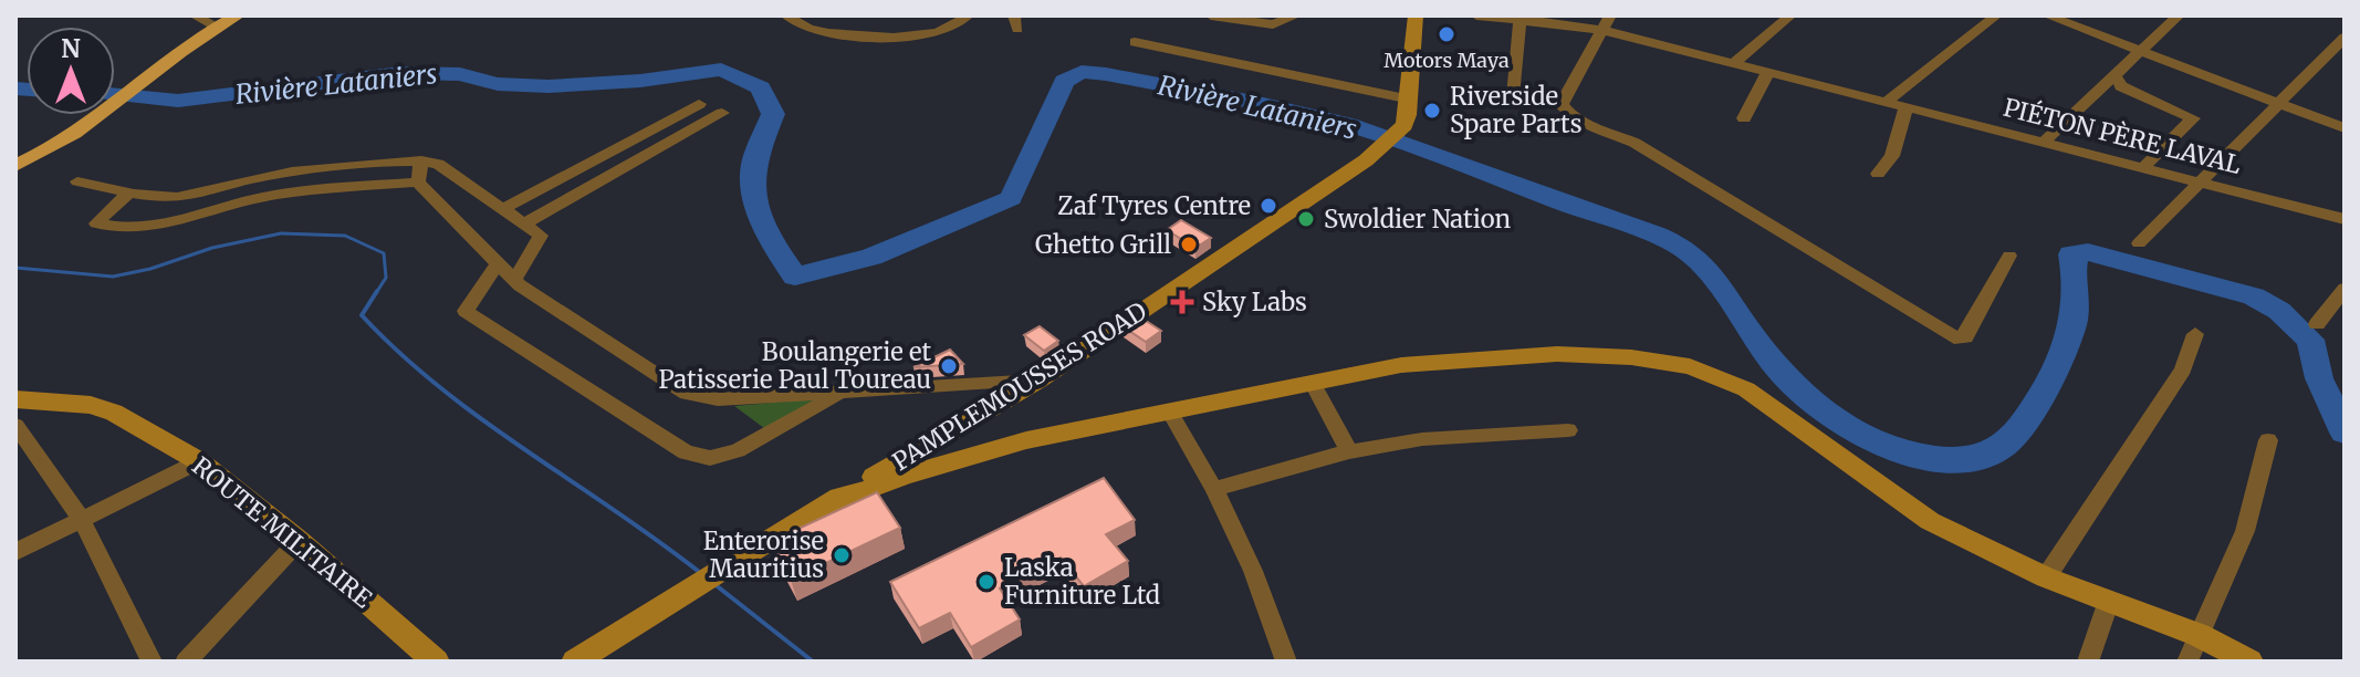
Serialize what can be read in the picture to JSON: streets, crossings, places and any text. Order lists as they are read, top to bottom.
{
  "streets": {
    "main road": ["PAMPLEMOUSSES ROAD", "ROUTE MILITAIRE"],
    "street": ["PIÉTON PÈRE LAVAL"]
  },
  "water": ["Rivière Lataniers"],
  "places": {
    "other": [
      "Motors Maya",
      "Riverside Spare Parts",
      "Zaf Tyres Centre",
      "Swoldier Nation",
      "Ghetto Grill",
      "Boulangerie et Patisserie Paul Toureau",
      "Enterorise Mauritius",
      "Laska Furniture Ltd"
    ],
    "health": ["Sky Labs"]
  },
  "north": "top"
}
